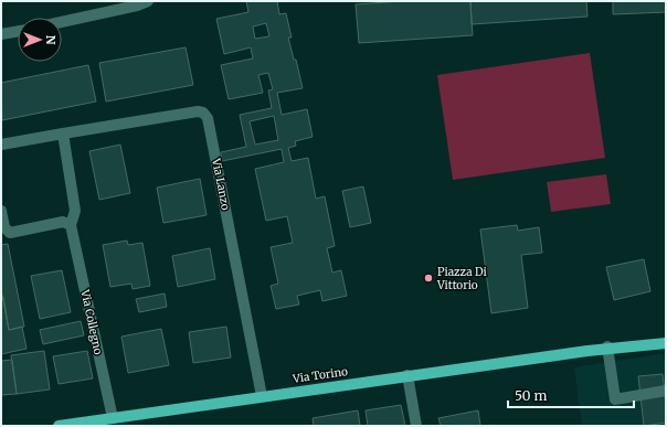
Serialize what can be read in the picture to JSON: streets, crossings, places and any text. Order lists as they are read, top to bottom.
{
  "streets": {
    "main road": ["Via Torino"],
    "street": ["Via Lanzo", "Via Collegno"]
  },
  "crossings": [
    ["Via Lanzo", "Via Torino"],
    ["Via Collegno", "Via Torino"]
  ],
  "places": ["Piazza Di Vittorio"],
  "scale_bar": "50 m",
  "north": "right"
}
